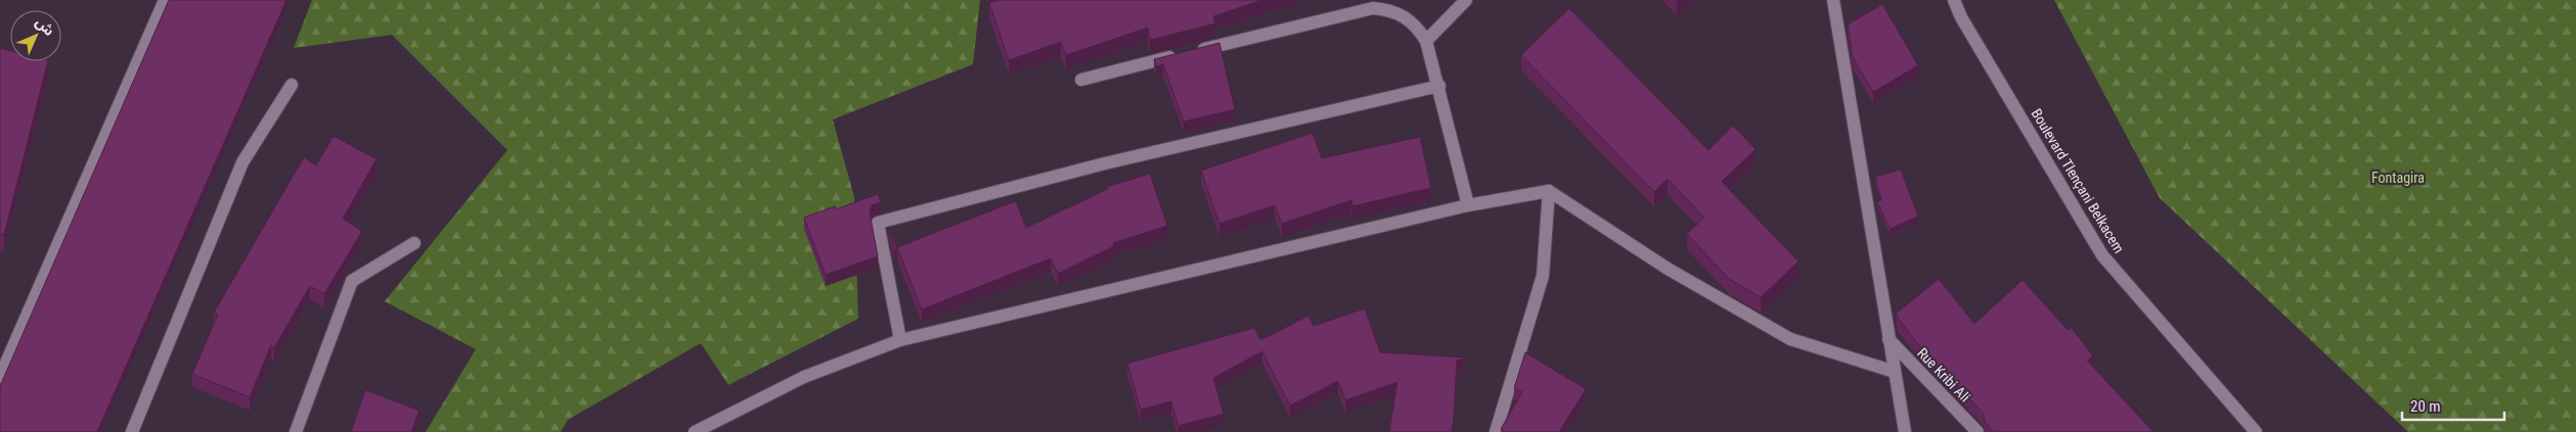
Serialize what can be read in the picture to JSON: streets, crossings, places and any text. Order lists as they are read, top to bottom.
{
  "streets": {
    "street": ["Boulevard Tlençani Belkacem", "Rue Kribi Ali"]
  },
  "parks": ["Fontagira"],
  "scale_bar": "20 m",
  "north": "top right"
}
